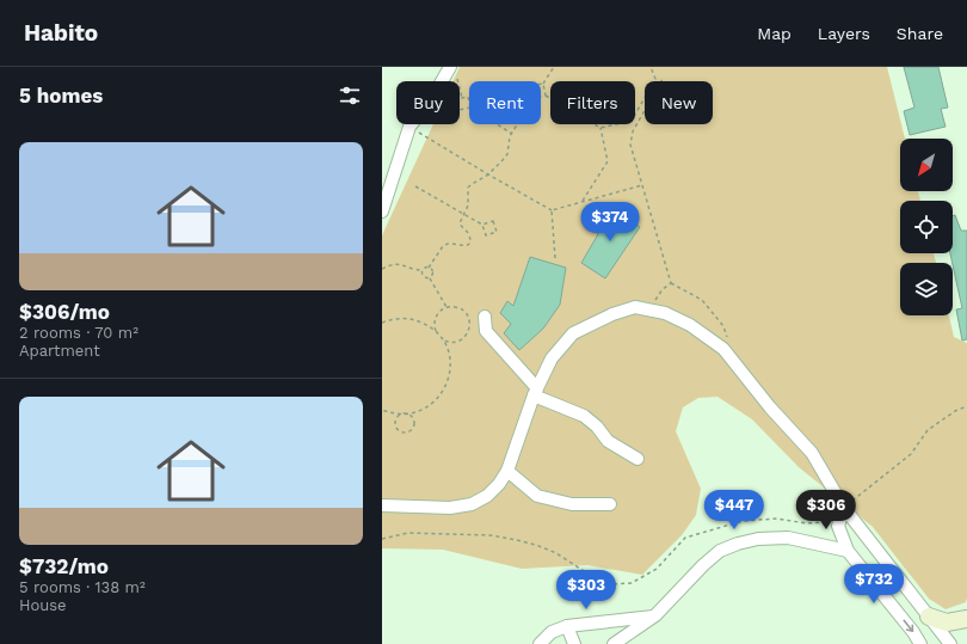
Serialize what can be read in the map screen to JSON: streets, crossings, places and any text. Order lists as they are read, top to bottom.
{
  "north": "bottom left",
  "page": {
    "header": "Habito",
    "nav": ["Map", "Layers", "Share"],
    "heading": "5 homes",
    "chip": [
      "Buy",
      "Rent",
      "Filters",
      "New"
    ],
    "list": [
      {
        "name": "$306/mo",
        "note": "2 rooms · 70 m² · Apartment"
      },
      {
        "name": "$732/mo",
        "note": "5 rooms · 138 m² · House"
      }
    ],
    "price": [
      "$374",
      "$447",
      "$306",
      "$732",
      "$303"
    ]
  }
}
